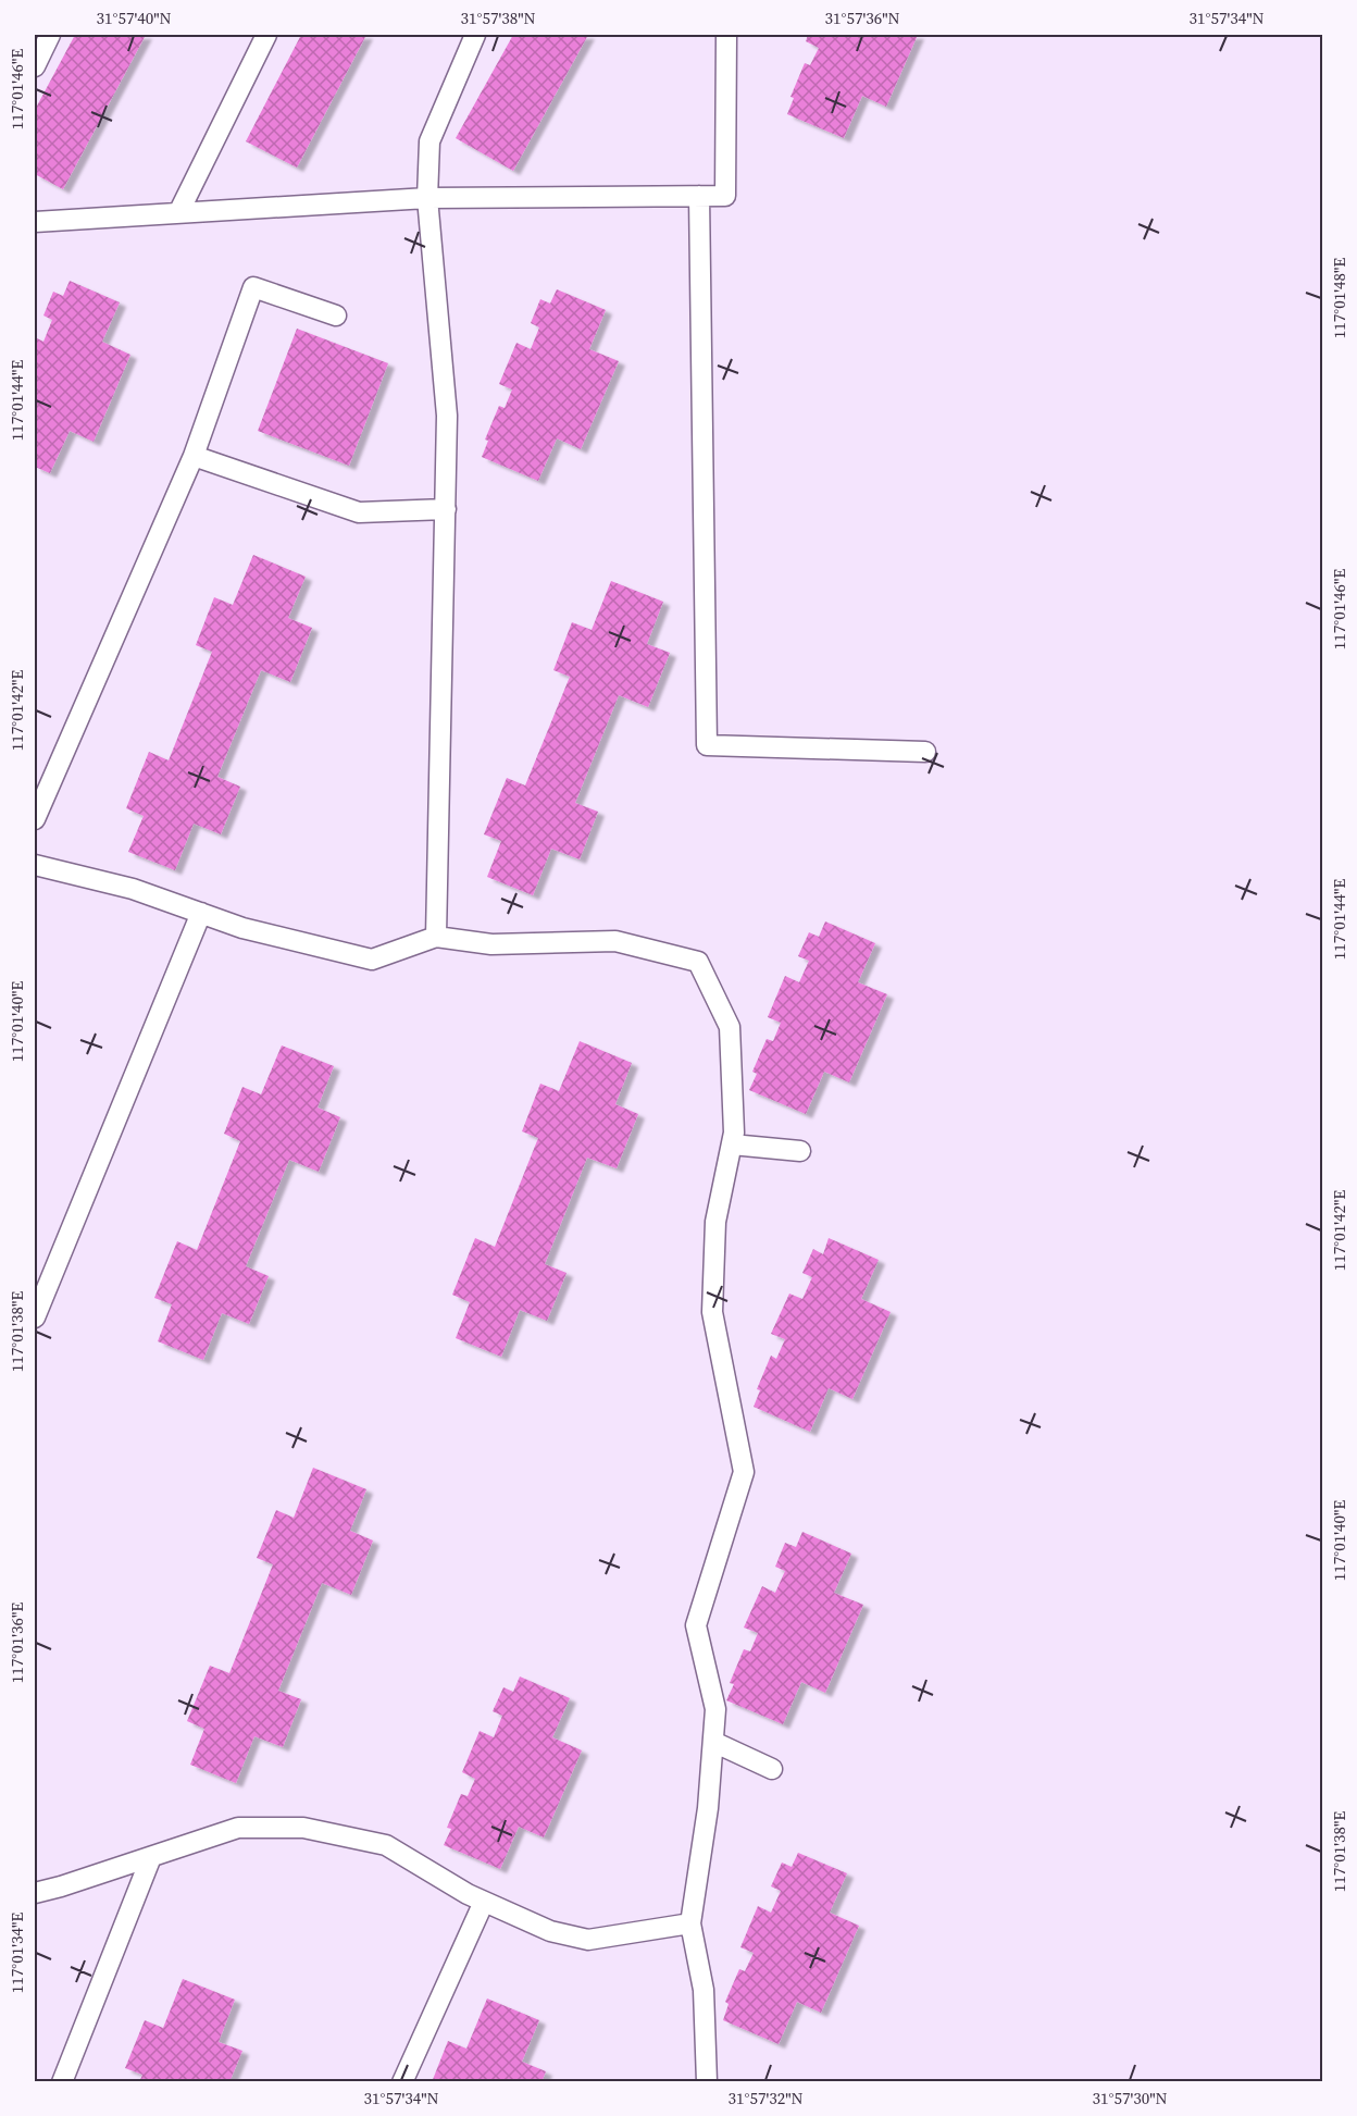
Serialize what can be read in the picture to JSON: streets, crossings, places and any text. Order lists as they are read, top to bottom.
{
  "coordinates": [
    "31°57'40\"N",
    "31°57'38\"N",
    "31°57'36\"N",
    "31°57'34\"N",
    "117°01'46\"E",
    "117°01'48\"E",
    "117°01'44\"E",
    "117°01'42\"E",
    "117°01'40\"E",
    "117°01'38\"E",
    "117°01'36\"E",
    "117°01'34\"E",
    "31°57'32\"N",
    "31°57'30\"N"
  ]
}
